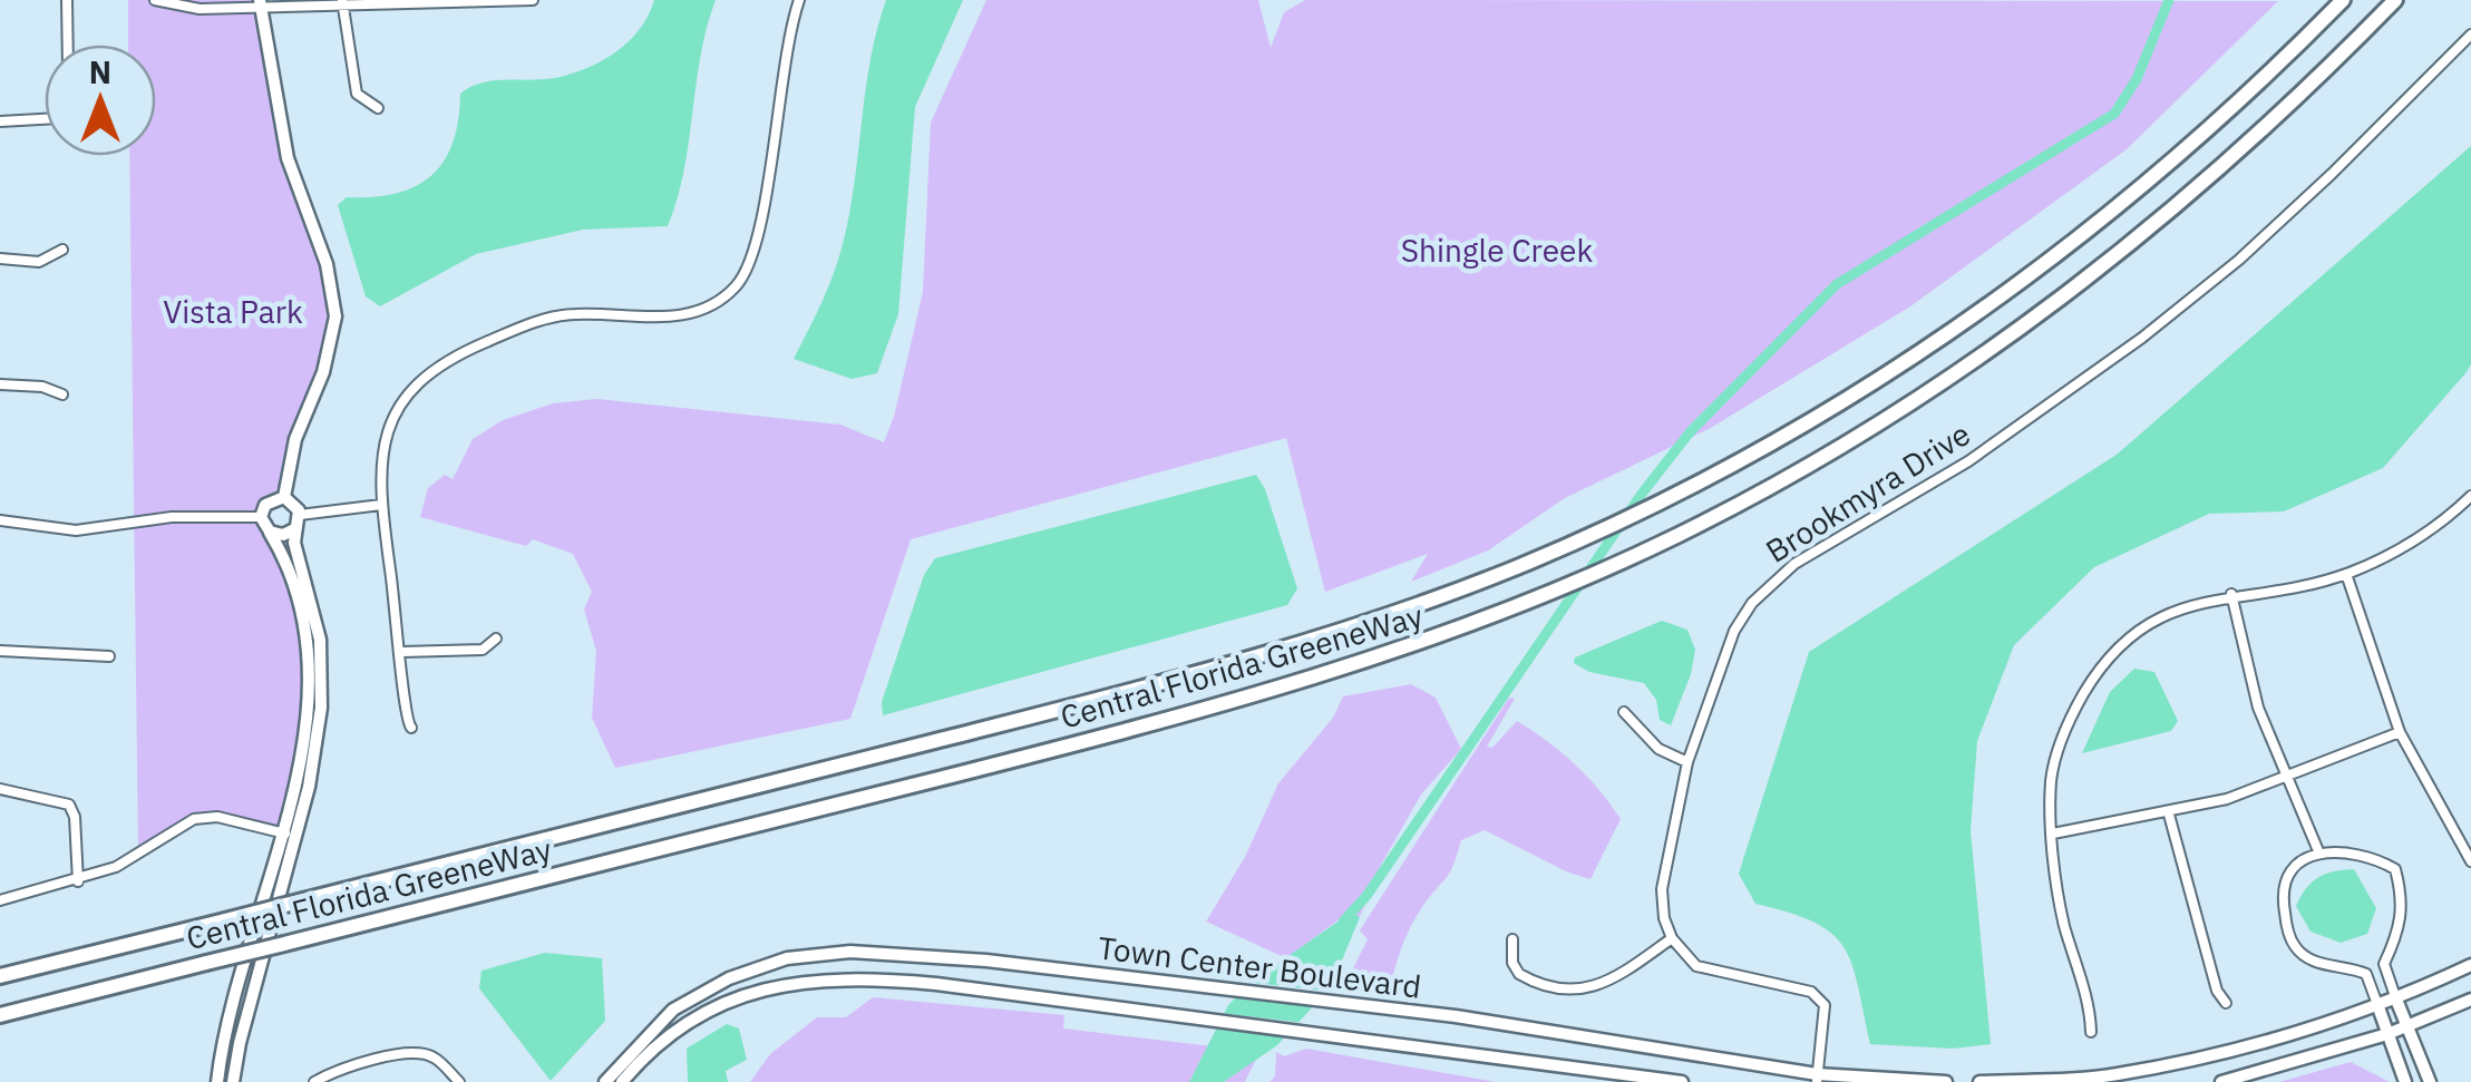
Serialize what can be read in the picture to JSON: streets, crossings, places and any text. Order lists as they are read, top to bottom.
{
  "streets": {
    "highway": ["Central Florida GreeneWay"],
    "street": ["Brookmyra Drive", "Town Center Boulevard"]
  },
  "parks": ["Shingle Creek", "Vista Park"],
  "north": "top"
}
